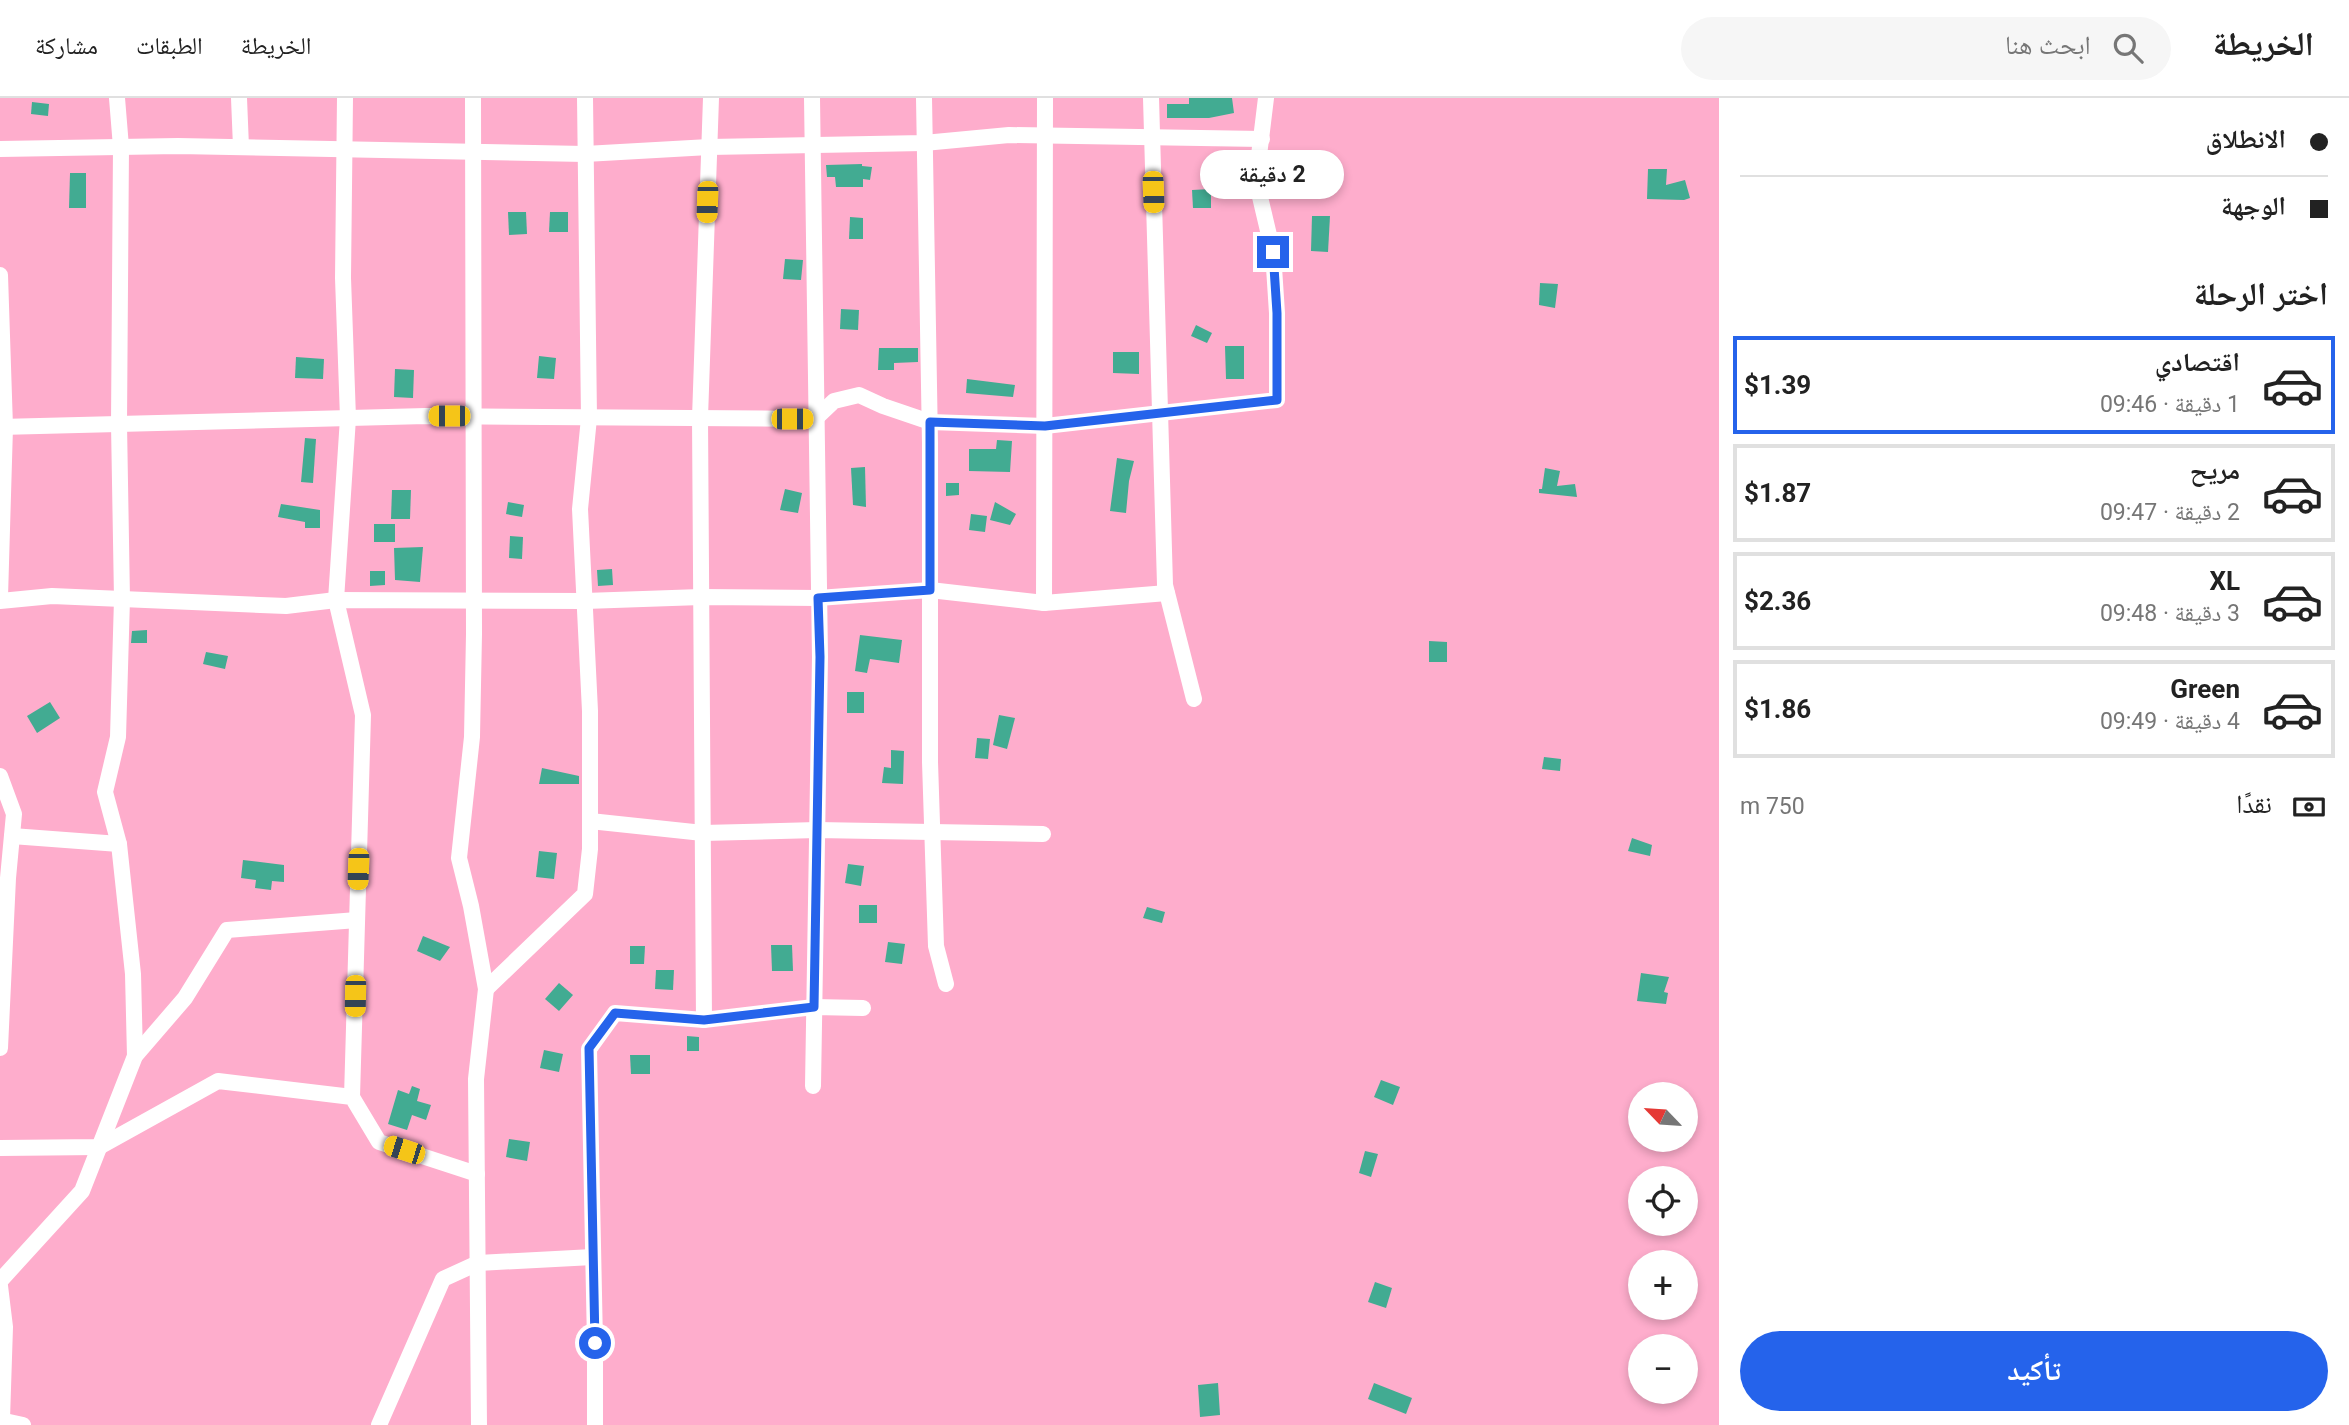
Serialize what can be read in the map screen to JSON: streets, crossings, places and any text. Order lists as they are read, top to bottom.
{
  "north": "top left",
  "page": {
    "header": "الخريطة",
    "search": "ابحث هنا",
    "nav": ["الخريطة", "الطبقات", "مشاركة"],
    "banner": ["الانطلاق", "الوجهة"],
    "bubble": "2 دقيقة",
    "heading": "اختر الرحلة",
    "list": [
      {
        "name": "اقتصادي",
        "note": "1 دقيقة · 09:46",
        "value": "$1.39"
      },
      {
        "name": "مريح",
        "note": "2 دقيقة · 09:47",
        "value": "$1.87"
      },
      {
        "name": "XL",
        "note": "3 دقيقة · 09:48",
        "value": "$2.36"
      },
      {
        "name": "Green",
        "note": "4 دقيقة · 09:49",
        "value": "$1.86"
      }
    ],
    "pay": ["نقدًا", "750 m"],
    "map_buttons": ["+", "−"],
    "buttons": "تأكيد"
  }
}
